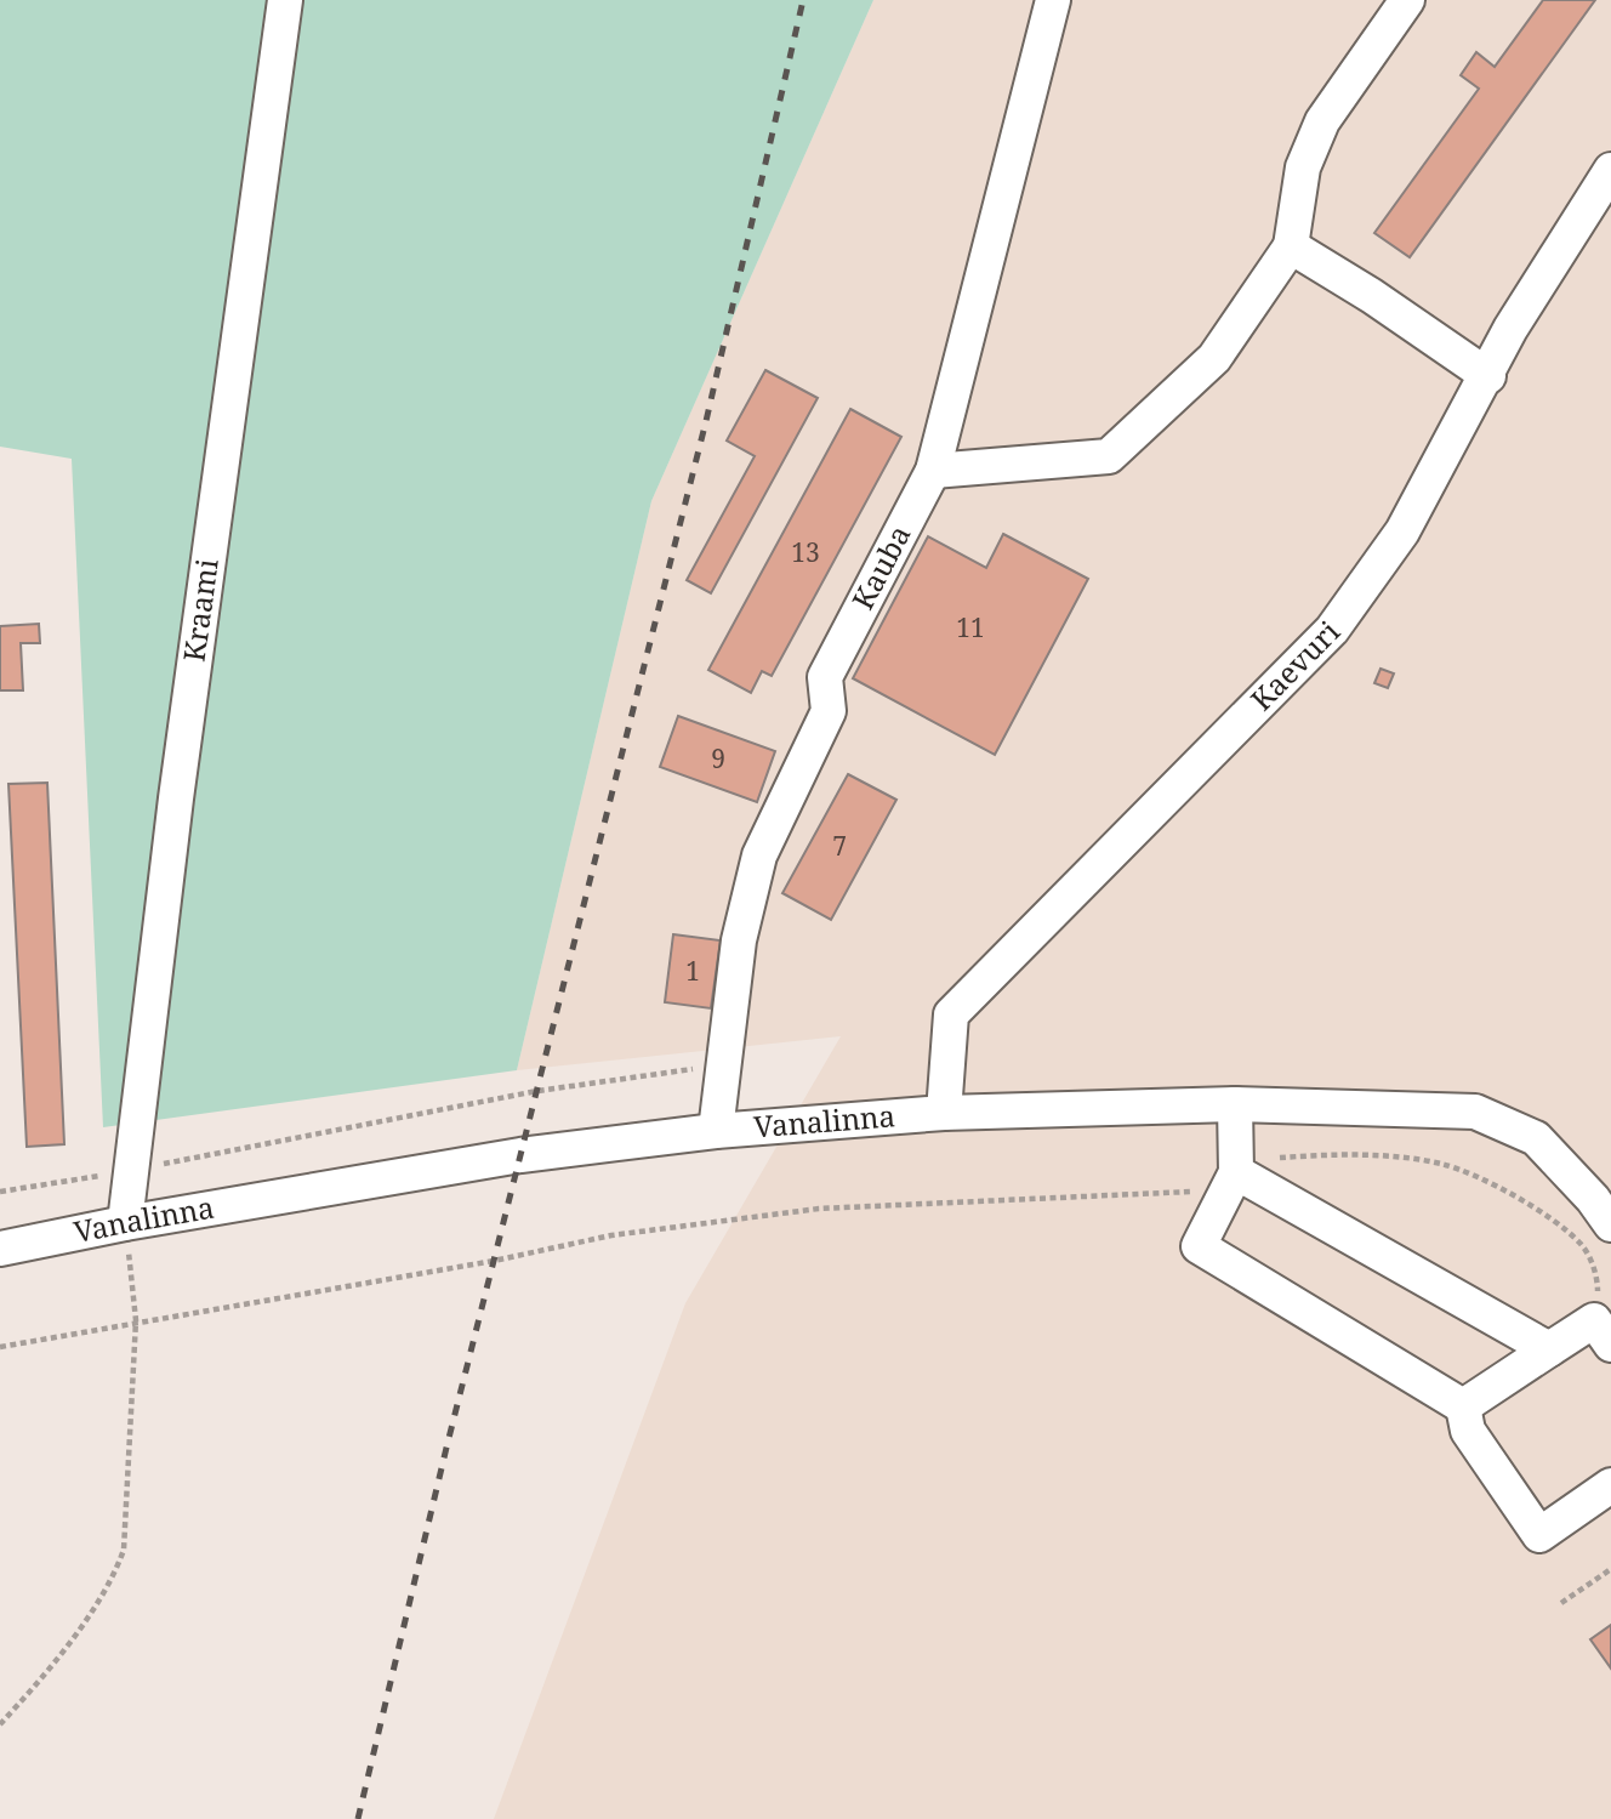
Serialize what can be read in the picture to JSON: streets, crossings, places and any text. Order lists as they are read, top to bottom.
{
  "streets": {
    "street": [
      "Kauba",
      "Kraami",
      "Kaevuri",
      "Vanalinna"
    ]
  },
  "crossings": [
    ["Kauba", "Vanalinna"],
    ["Kraami", "Vanalinna"],
    ["Kaevuri", "Vanalinna"]
  ],
  "house_numbers": [
    "13",
    "11",
    "9",
    "7",
    "1"
  ]
}
